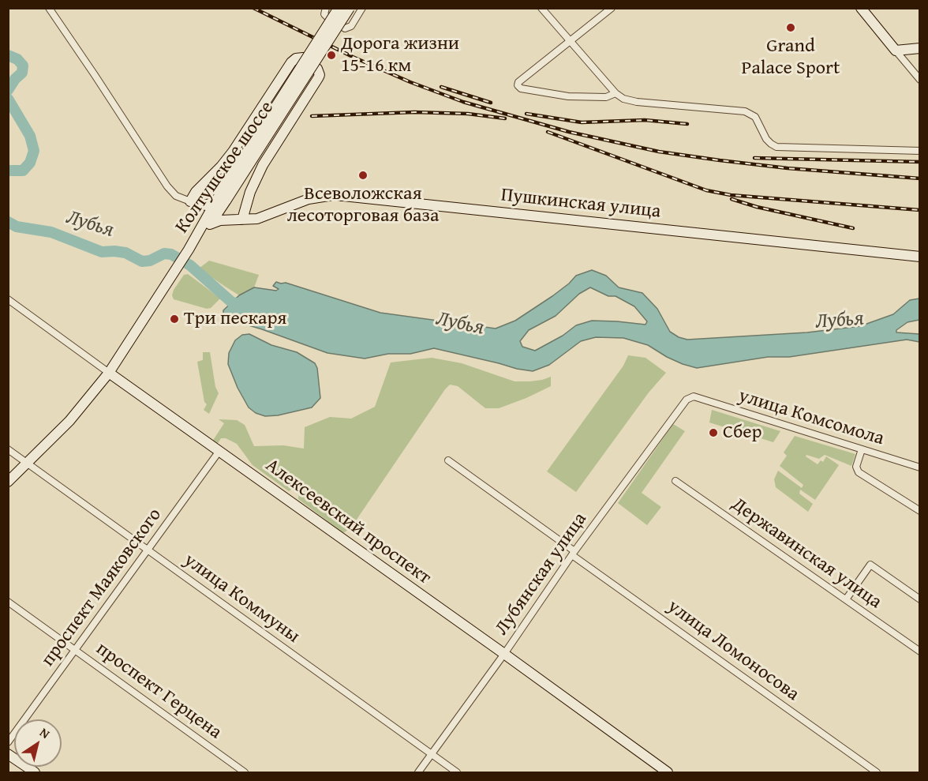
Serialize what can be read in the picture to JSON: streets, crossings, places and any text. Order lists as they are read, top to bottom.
{
  "streets": {
    "street": [
      "Колтушское шоссе",
      "Пушкинская улица",
      "улица Комсомола",
      "Алексеевский проспект",
      "Державинская улица",
      "Лубянская улица",
      "проспект Маяковского",
      "улица Коммуны",
      "улица Ломоносова",
      "проспект Герцена"
    ]
  },
  "crossings": [
    ["Колтушское шоссе", "Пушкинская улица"],
    ["Колтушское шоссе", "Алексеевский проспект"],
    ["улица Комсомола", "Лубянская улица"],
    ["Алексеевский проспект", "Лубянская улица"],
    ["Алексеевский проспект", "проспект Маяковского"],
    ["Лубянская улица", "улица Коммуны"],
    ["Лубянская улица", "улица Ломоносова"],
    ["проспект Маяковского", "улица Коммуны"],
    ["проспект Маяковского", "проспект Герцена"]
  ],
  "water": ["Лубья"],
  "places": [
    "Grand Palace Sport",
    "Дорога жизни 15-16 км",
    "Всеволожская лесоторговая база",
    "Три пескаря",
    "Сбер"
  ],
  "north": "top right"
}
